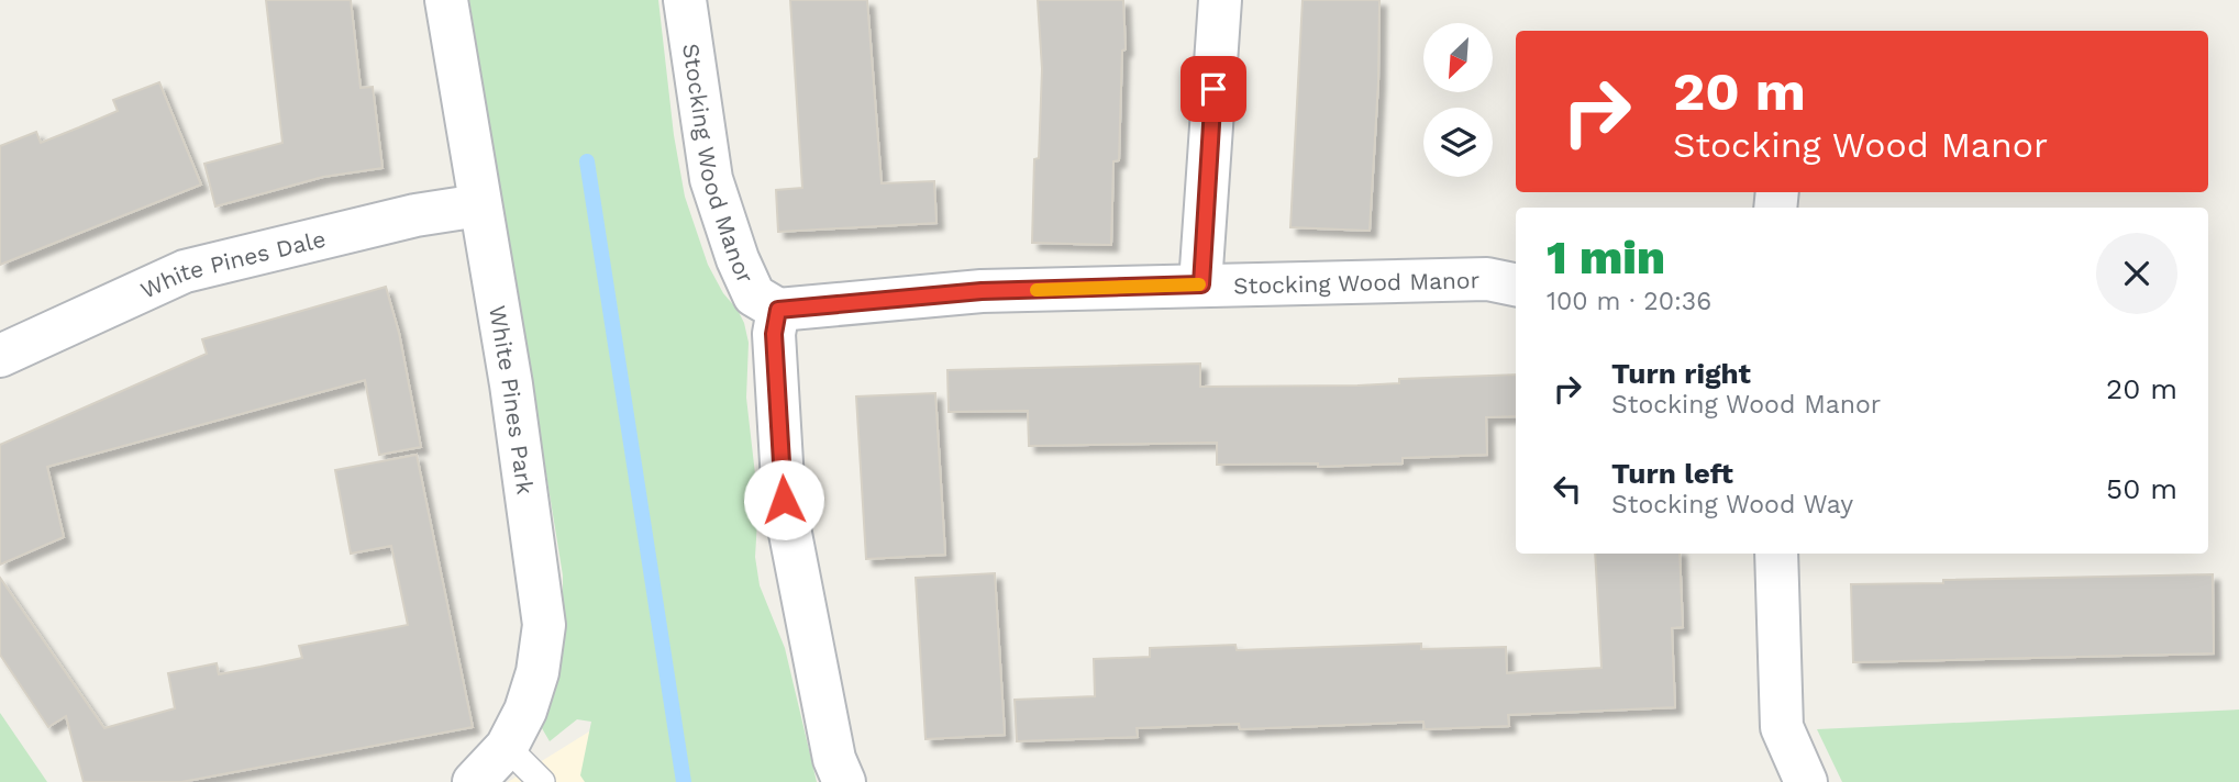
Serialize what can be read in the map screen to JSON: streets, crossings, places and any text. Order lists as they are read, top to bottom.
{
  "streets": {
    "street": ["Stocking Wood Manor", "White Pines Dale", "White Pines Park"]
  },
  "crossings": [
    ["White Pines Dale", "White Pines Park"]
  ],
  "north": "bottom left",
  "page": {
    "turn": ["20 m", "Stocking Wood Manor"],
    "heading": ["1 min", "100 m · 20:36"],
    "list": [
      {
        "name": "Turn right",
        "note": "Stocking Wood Manor",
        "value": "20 m"
      },
      {
        "name": "Turn left",
        "note": "Stocking Wood Way",
        "value": "50 m"
      }
    ]
  }
}
